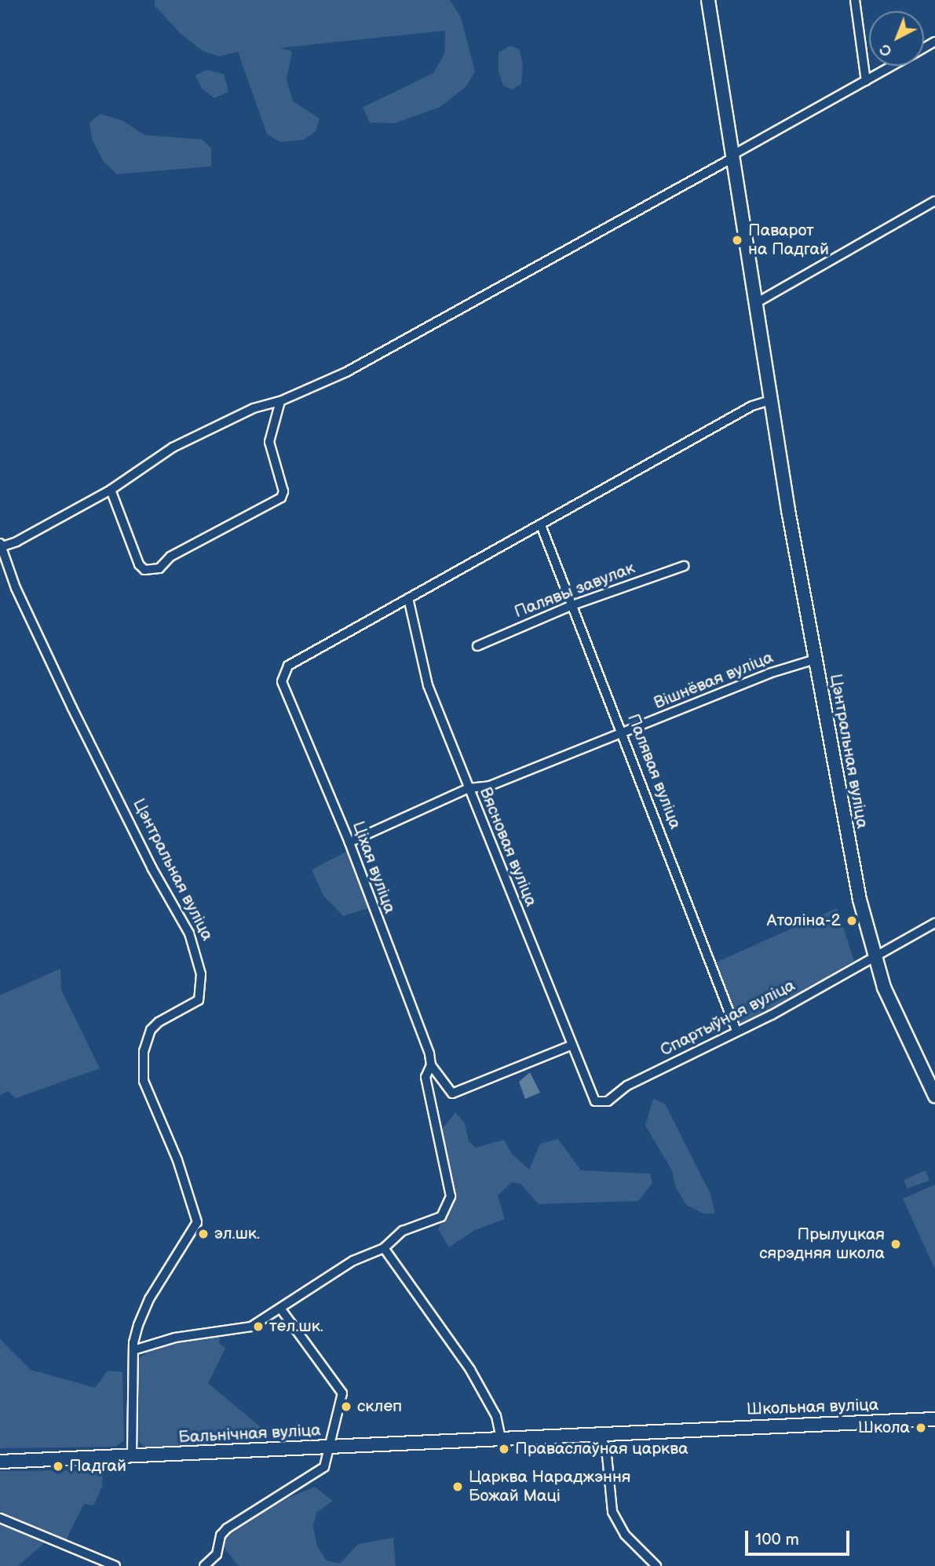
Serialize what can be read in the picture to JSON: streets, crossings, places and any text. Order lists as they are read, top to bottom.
{
  "streets": {
    "street": [
      "Палявы завулак",
      "Вішнёвая вуліца",
      "Цэнтральная вуліца",
      "Палявая вуліца",
      "Вясновая вуліца",
      "Ціхая вуліца",
      "Спартыўная вуліца",
      "Школьная вуліца",
      "Бальнічная вуліца"
    ]
  },
  "crossings": [
    ["Палявы завулак", "Палявая вуліца"],
    ["Вішнёвая вуліца", "Цэнтральная вуліца"],
    ["Вішнёвая вуліца", "Палявая вуліца"],
    ["Вішнёвая вуліца", "Вясновая вуліца"],
    ["Вішнёвая вуліца", "Ціхая вуліца"],
    ["Цэнтральная вуліца", "Спартыўная вуліца"],
    ["Палявая вуліца", "Спартыўная вуліца"],
    ["Вясновая вуліца", "Ціхая вуліца"],
    ["Вясновая вуліца", "Спартыўная вуліца"],
    ["Школьная вуліца", "Бальнічная вуліца"]
  ],
  "places": [
    "Паварот на Падгай",
    "Атоліна-2",
    "эл.шк.",
    "Прылуцкая сярэдняя школа",
    "тел.шк.",
    "склеп",
    "Школа",
    "Праваслаўная царква",
    "Падгай",
    "Царква Нараджэння Божай Маці"
  ],
  "scale_bar": "100 m",
  "north": "bottom left"
}
